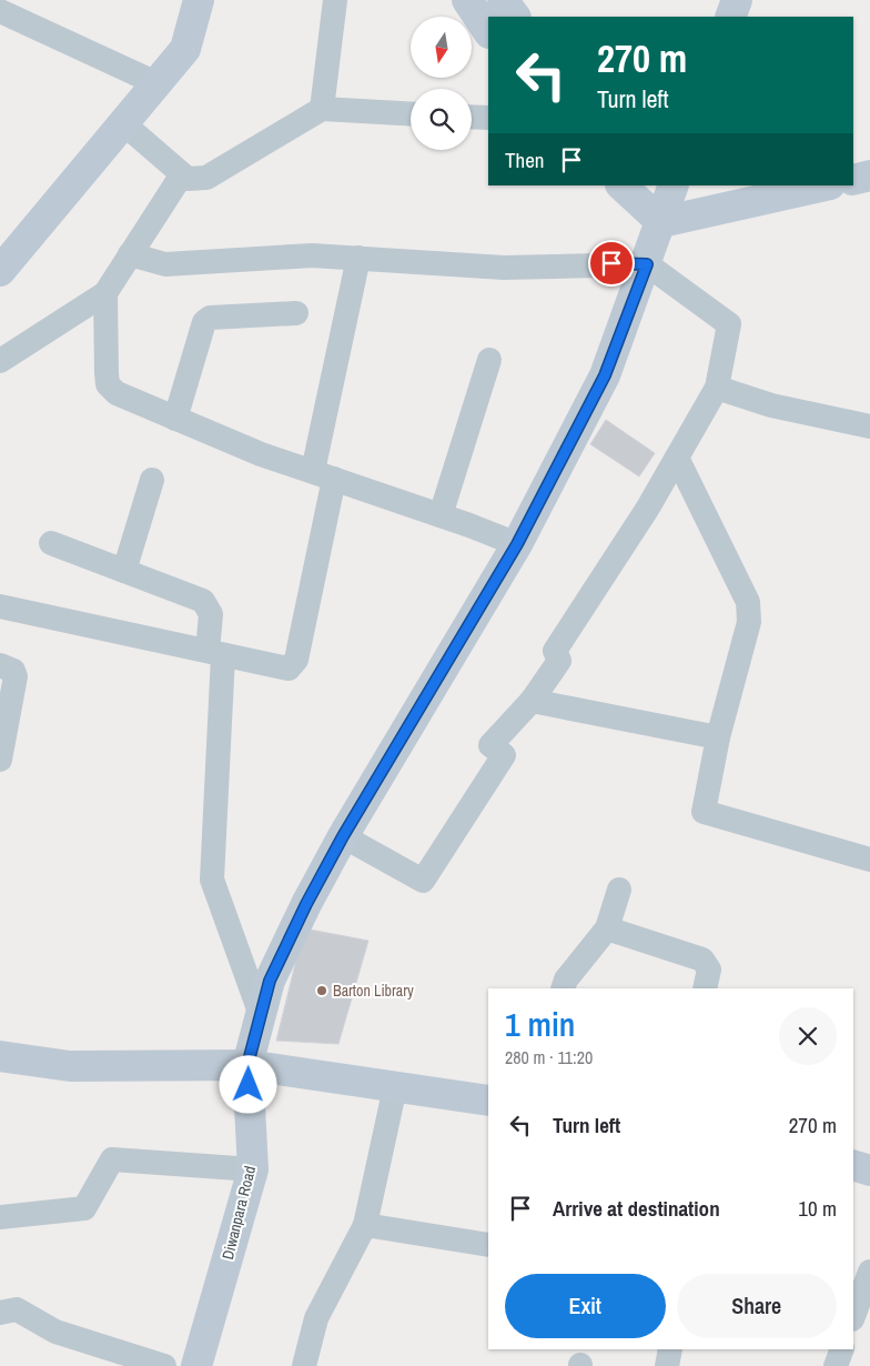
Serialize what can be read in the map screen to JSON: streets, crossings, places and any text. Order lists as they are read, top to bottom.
{
  "streets": {
    "street": ["Diwanpara Road"]
  },
  "places": ["Barton Library"],
  "north": "bottom",
  "page": {
    "turn": ["270 m", "Turn left"],
    "then": "Then",
    "heading": ["1 min", "280 m · 11:20"],
    "list": [
      {
        "name": "Turn left",
        "value": "270 m"
      },
      {
        "name": "Arrive at destination",
        "value": "10 m"
      }
    ],
    "buttons": ["Exit", "Share"]
  }
}
